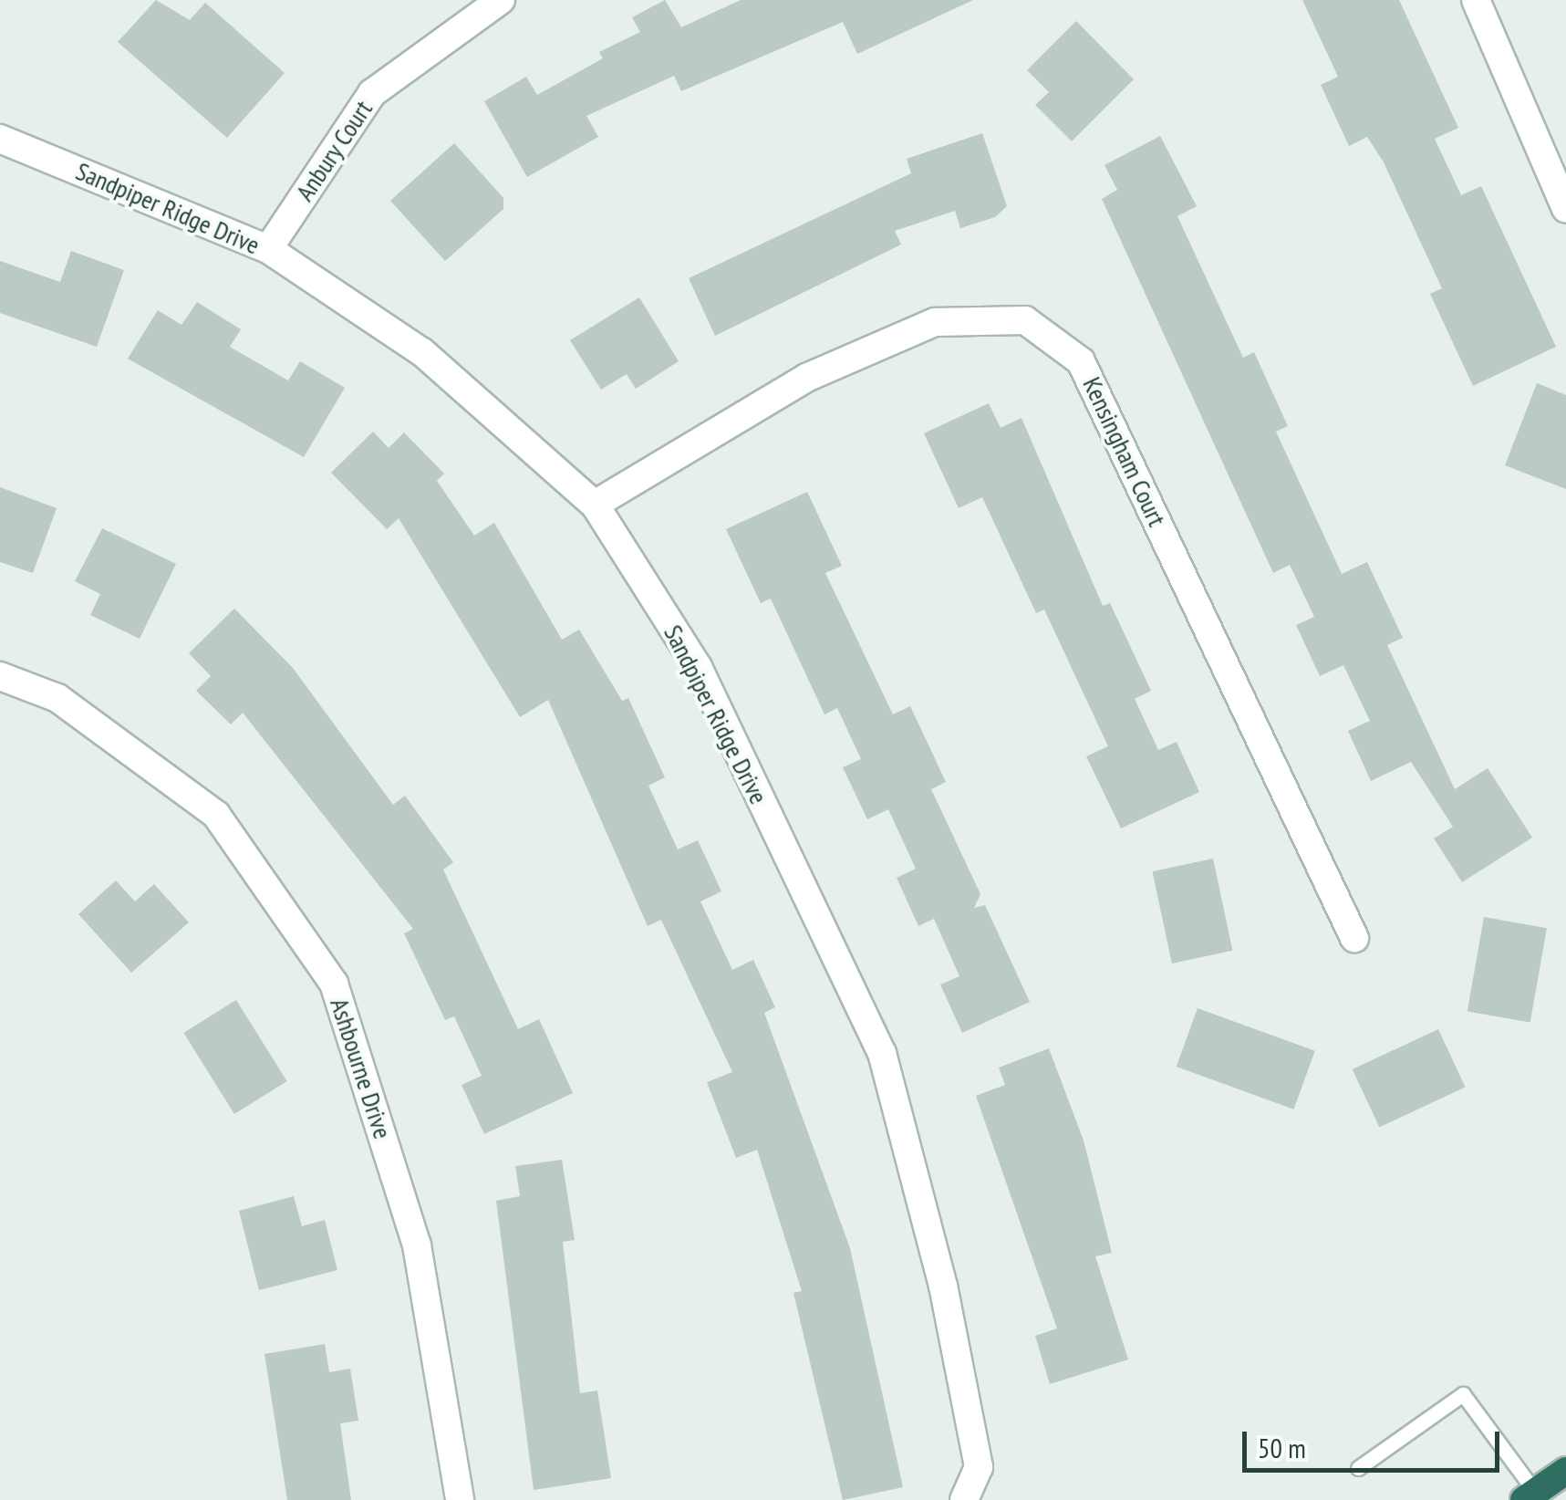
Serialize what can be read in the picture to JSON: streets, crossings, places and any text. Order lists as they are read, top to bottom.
{
  "streets": {
    "street": [
      "Anbury Court",
      "Sandpiper Ridge Drive",
      "Kensingham Court",
      "Ashbourne Drive"
    ]
  },
  "crossings": [
    ["Anbury Court", "Sandpiper Ridge Drive"],
    ["Sandpiper Ridge Drive", "Kensingham Court"]
  ],
  "scale_bar": "50 m"
}
